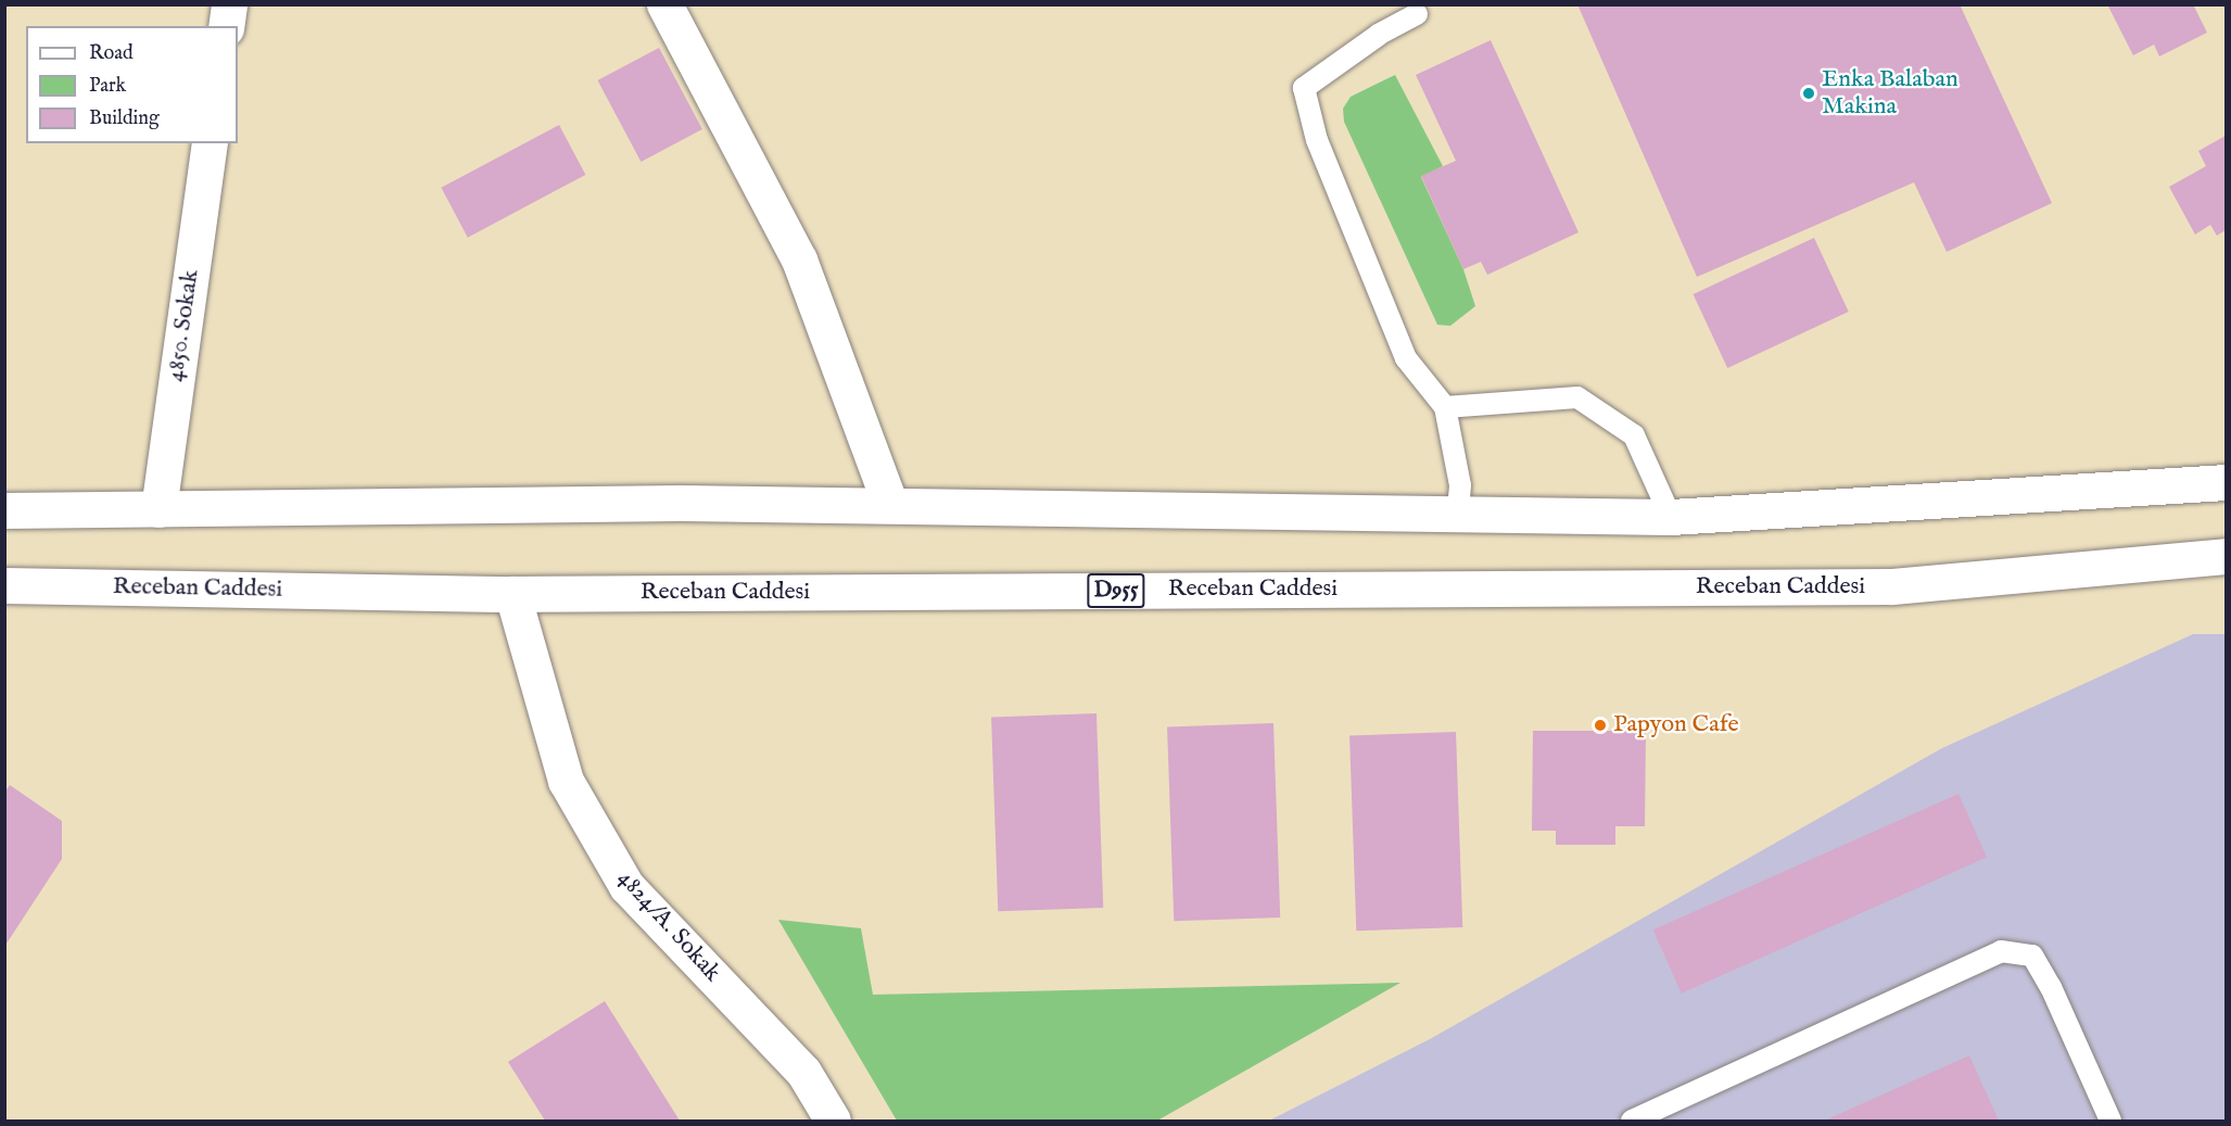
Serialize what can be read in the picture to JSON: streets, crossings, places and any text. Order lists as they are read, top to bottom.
{
  "streets": {
    "main road": [
      "4850. Sokak",
      "Receban Caddesi",
      "D955",
      "4824/A. Sokak"
    ]
  },
  "crossings": [
    ["Receban Caddesi", "4824/A. Sokak"]
  ],
  "places": ["Enka Balaban Makina", "Papyon Cafe"],
  "legend": ["Road", "Park", "Building"]
}
